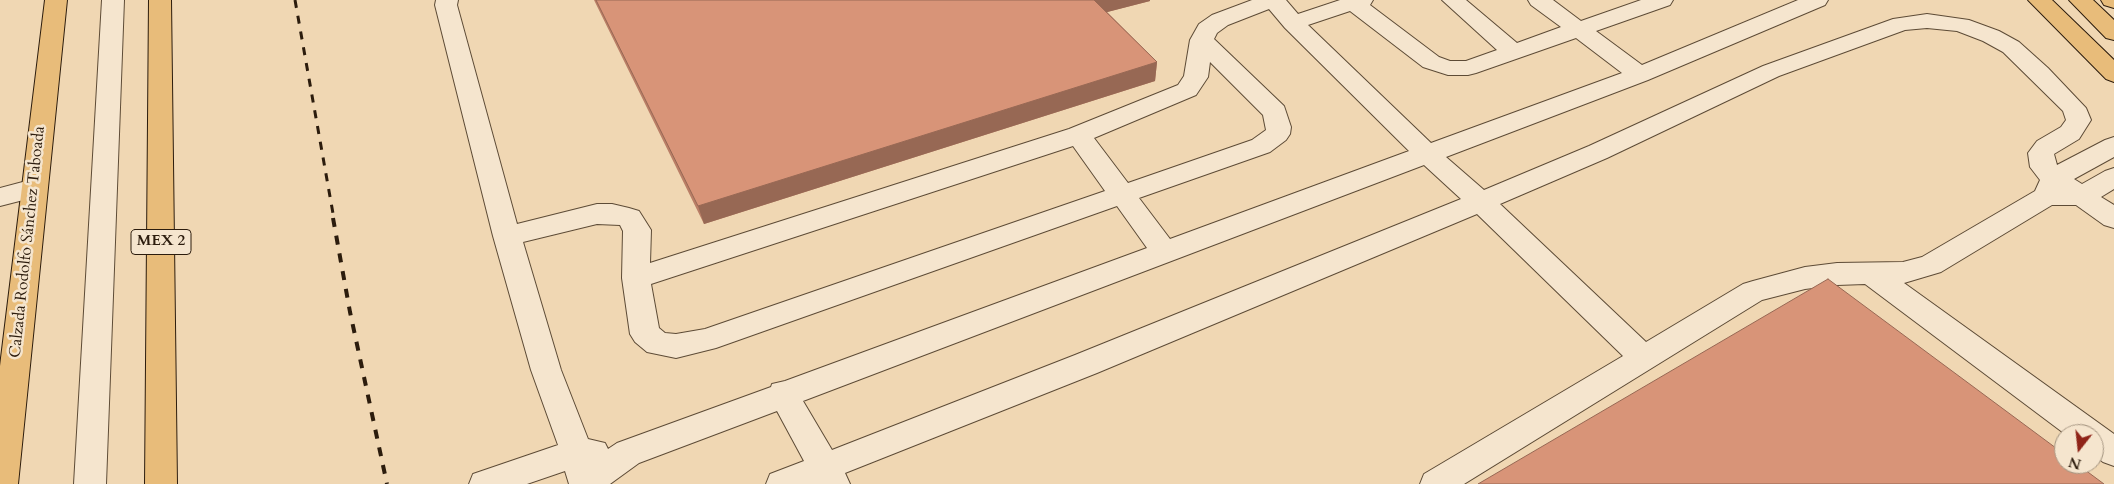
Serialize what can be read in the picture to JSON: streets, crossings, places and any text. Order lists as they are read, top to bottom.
{
  "streets": {
    "main road": ["Calzada Rodolfo Sánchez Taboada", "MEX 2"]
  },
  "north": "bottom"
}
